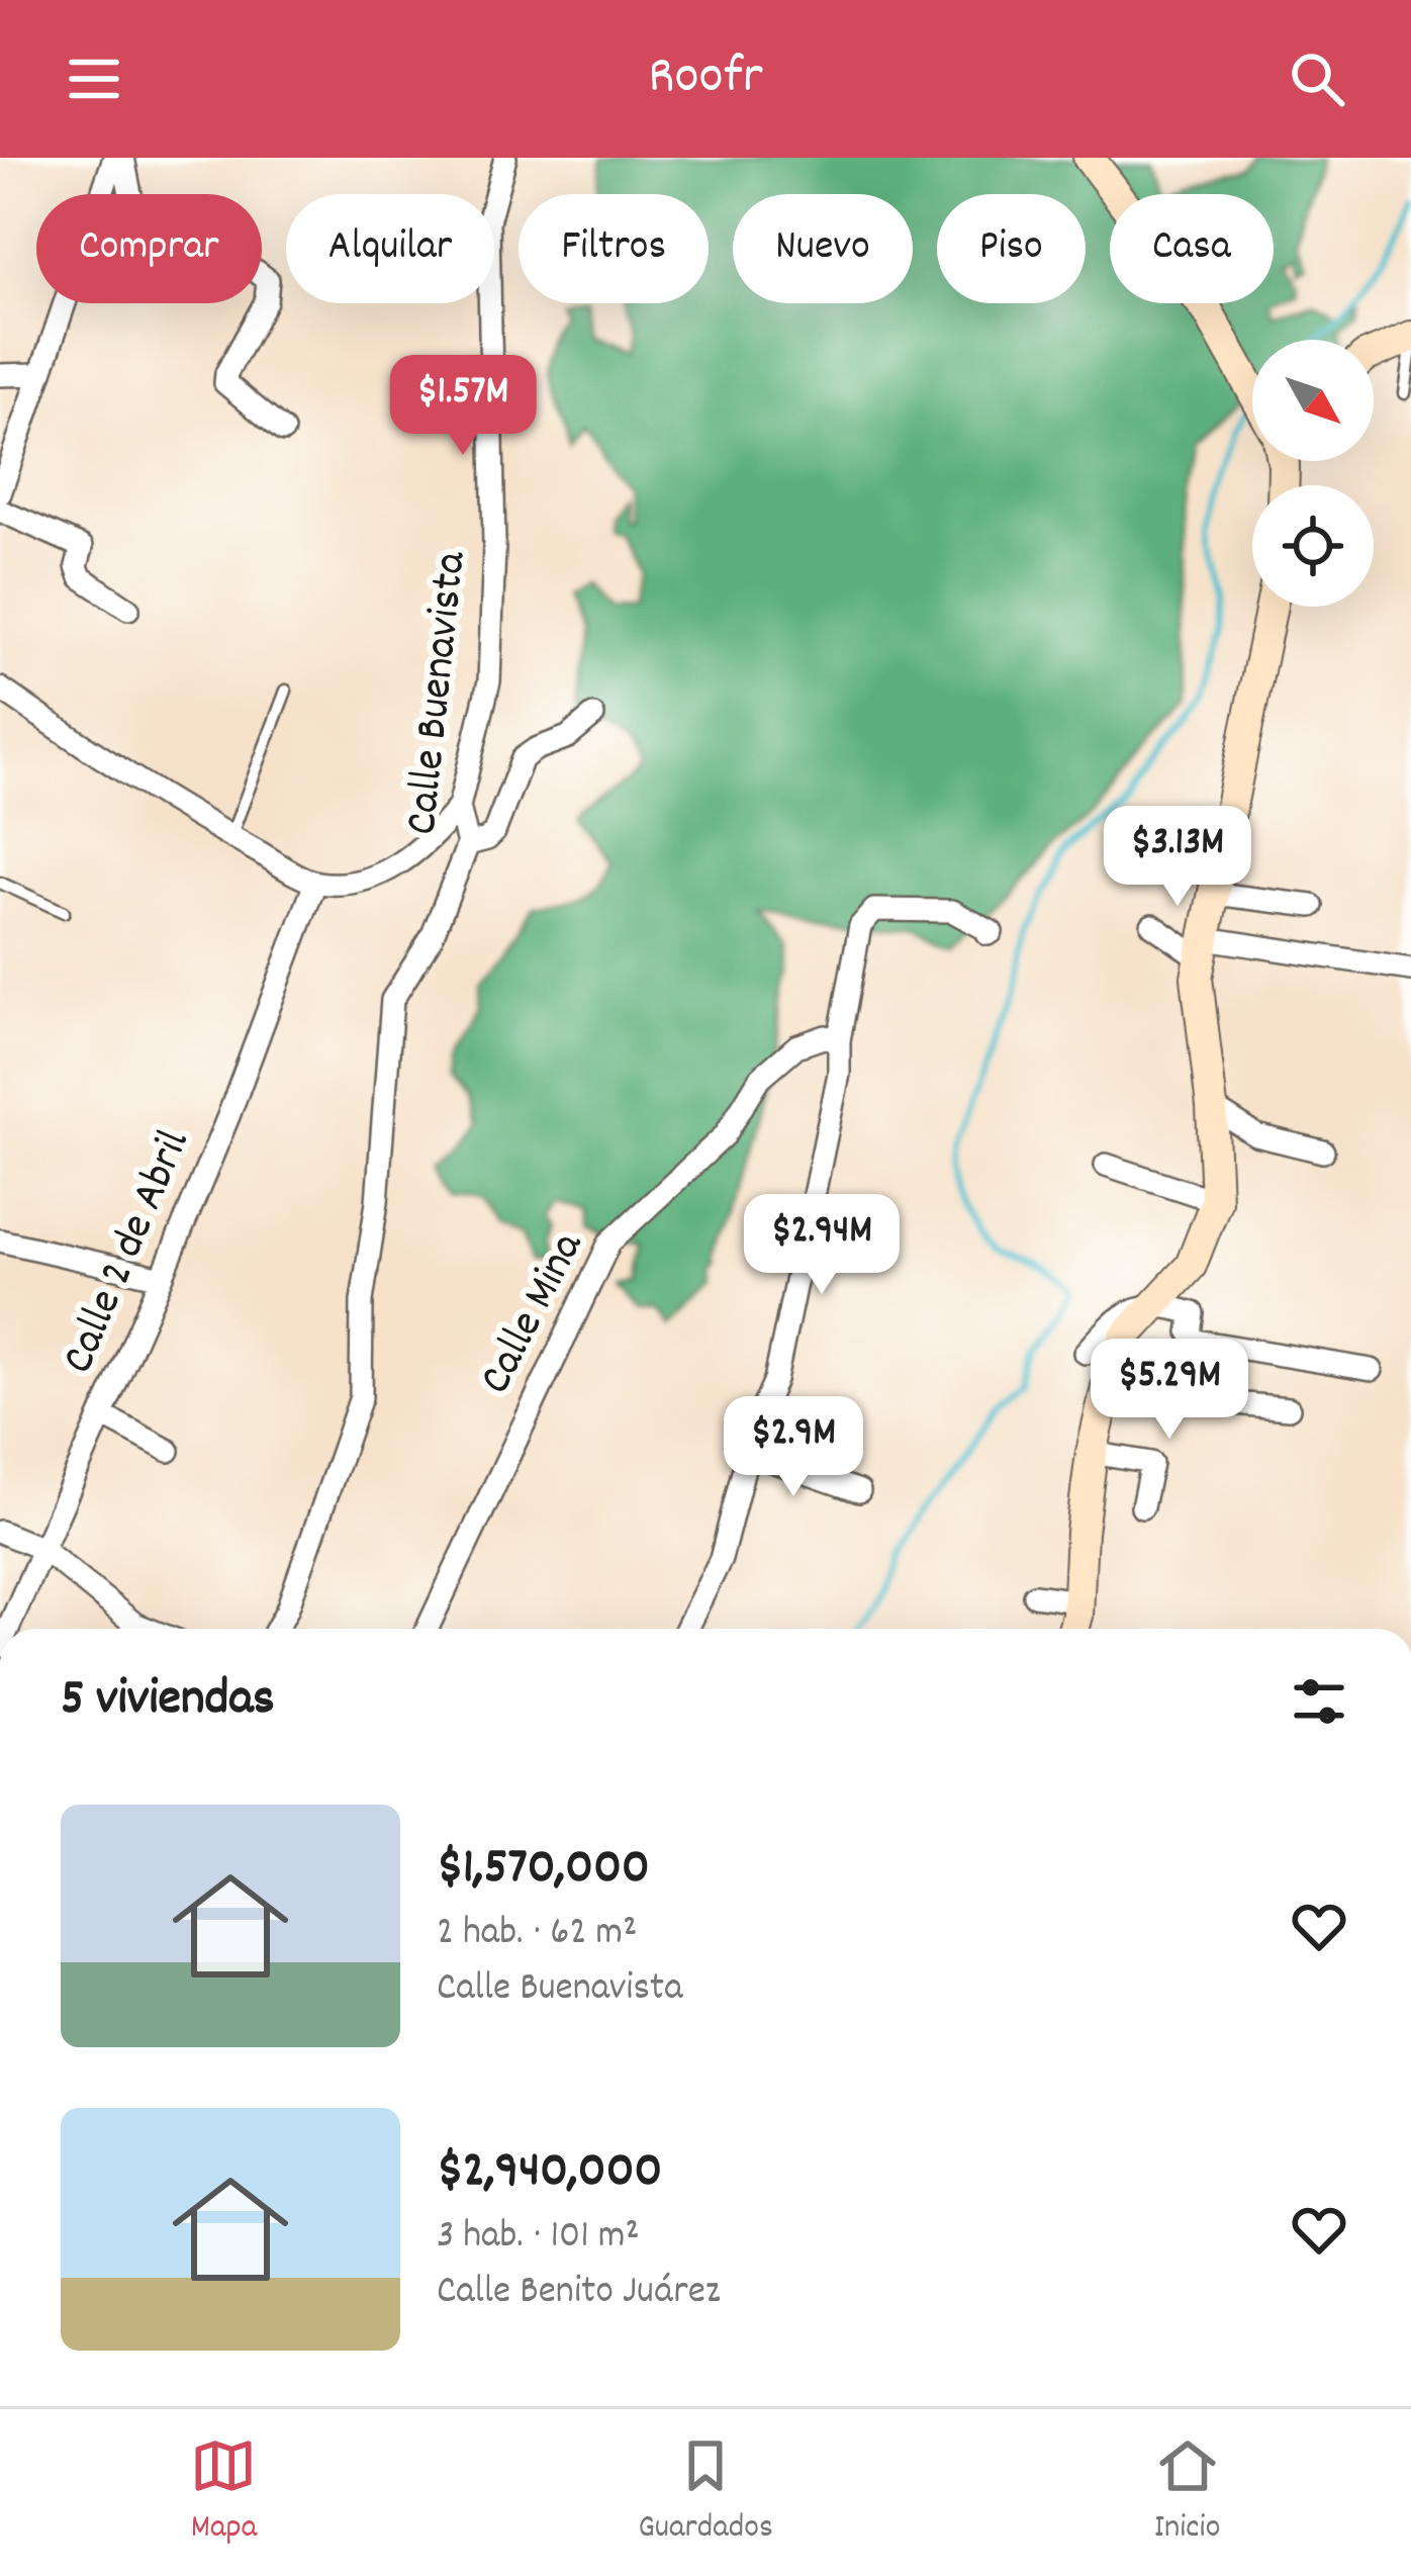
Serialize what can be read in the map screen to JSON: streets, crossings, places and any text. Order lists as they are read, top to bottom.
{
  "streets": {
    "street": ["Calle Buenavista", "Calle 2 de Abril", "Calle Mina"]
  },
  "north": "bottom right",
  "page": {
    "header": "Roofr",
    "chip": [
      "Comprar",
      "Alquilar",
      "Filtros",
      "Nuevo",
      "Piso",
      "Casa"
    ],
    "price": [
      "$1.57M",
      "$3.13M",
      "$2.94M",
      "$5.29M",
      "$2.9M"
    ],
    "heading": "5 viviendas",
    "list": [
      {
        "name": "$1,570,000",
        "note": "2 hab. · 62 m² · Calle Buenavista"
      },
      {
        "name": "$2,940,000",
        "note": "3 hab. · 101 m² · Calle Benito Juárez"
      }
    ],
    "tabs": ["Mapa", "Guardados", "Inicio"]
  }
}
